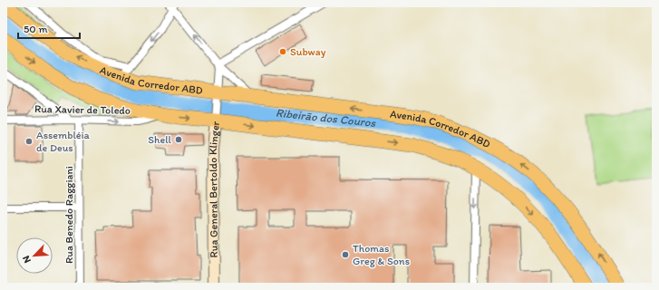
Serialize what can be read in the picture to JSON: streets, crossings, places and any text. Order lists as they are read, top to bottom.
{
  "streets": {
    "highway": ["Avenida Corredor ABD"],
    "street": ["Rua Xavier de Toledo", "Rua General Bertoldo Klinger", "Rua Benedo Raggiani"]
  },
  "crossings": [
    ["Avenida Corredor ABD", "Rua Xavier de Toledo"],
    ["Avenida Corredor ABD", "Rua General Bertoldo Klinger"],
    ["Rua Xavier de Toledo", "Rua Benedo Raggiani"]
  ],
  "one_way": ["Rua Xavier de Toledo"],
  "water": ["Ribeirão dos Couros"],
  "places": [
    "Subway",
    "Shell",
    "Assembléia de Deus",
    "Thomas Greg & Sons"
  ],
  "scale_bar": "50 m",
  "north": "bottom left"
}
